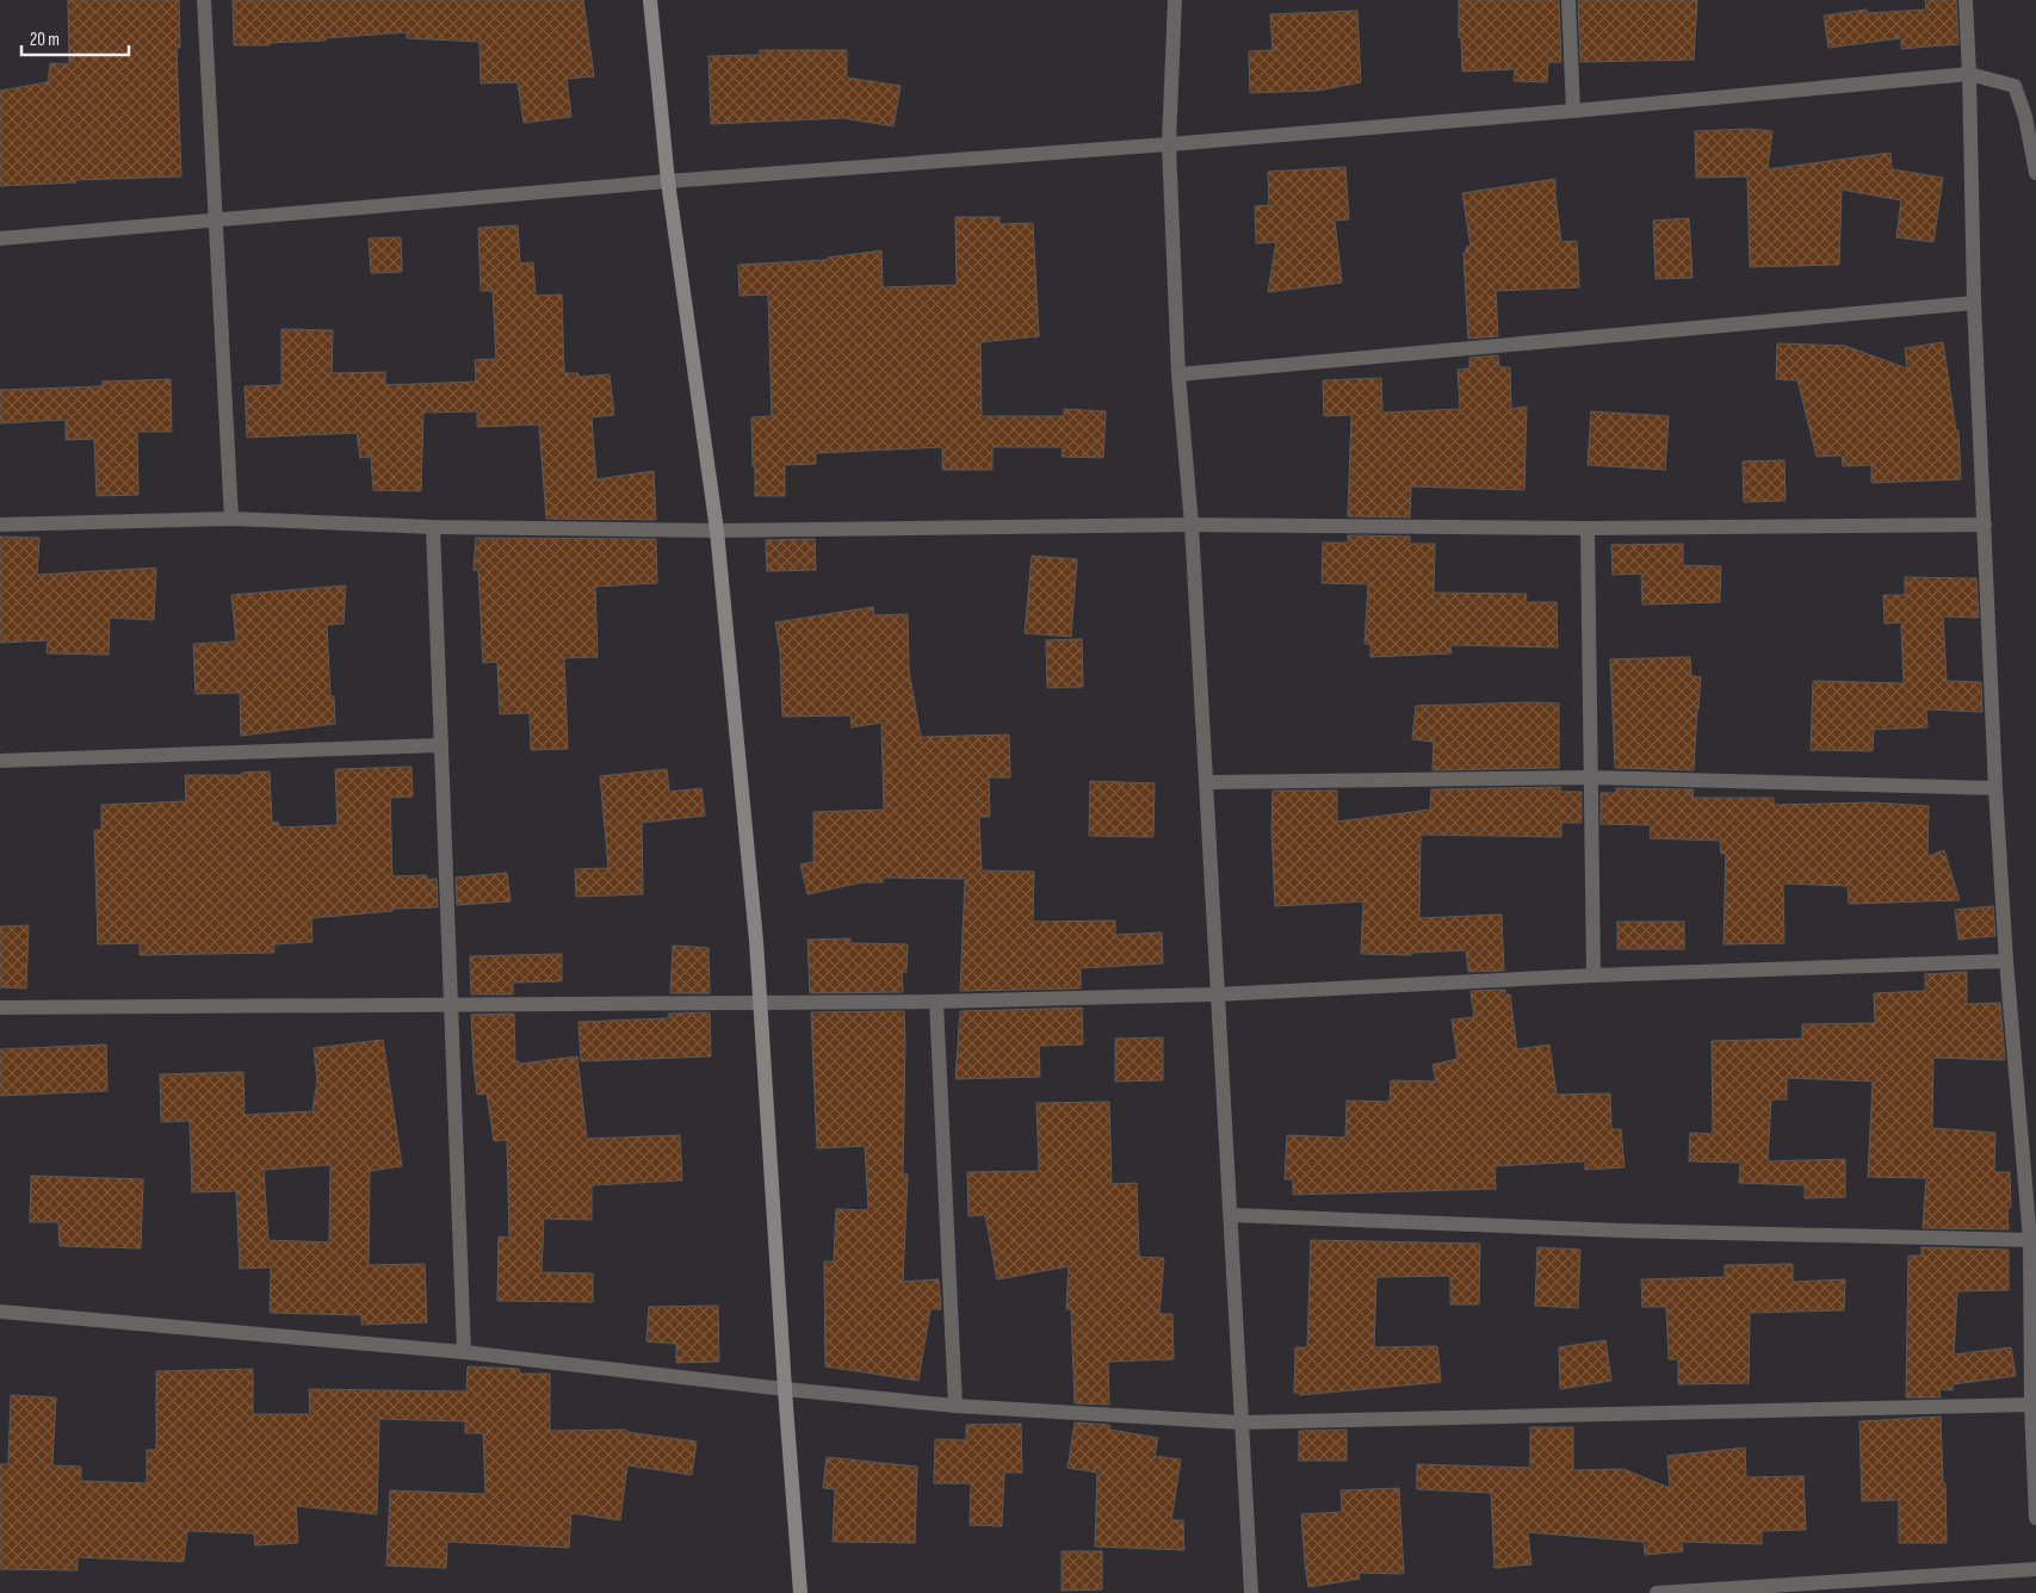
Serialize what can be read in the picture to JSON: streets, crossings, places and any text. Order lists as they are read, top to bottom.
{
  "scale_bar": "20 m"
}
